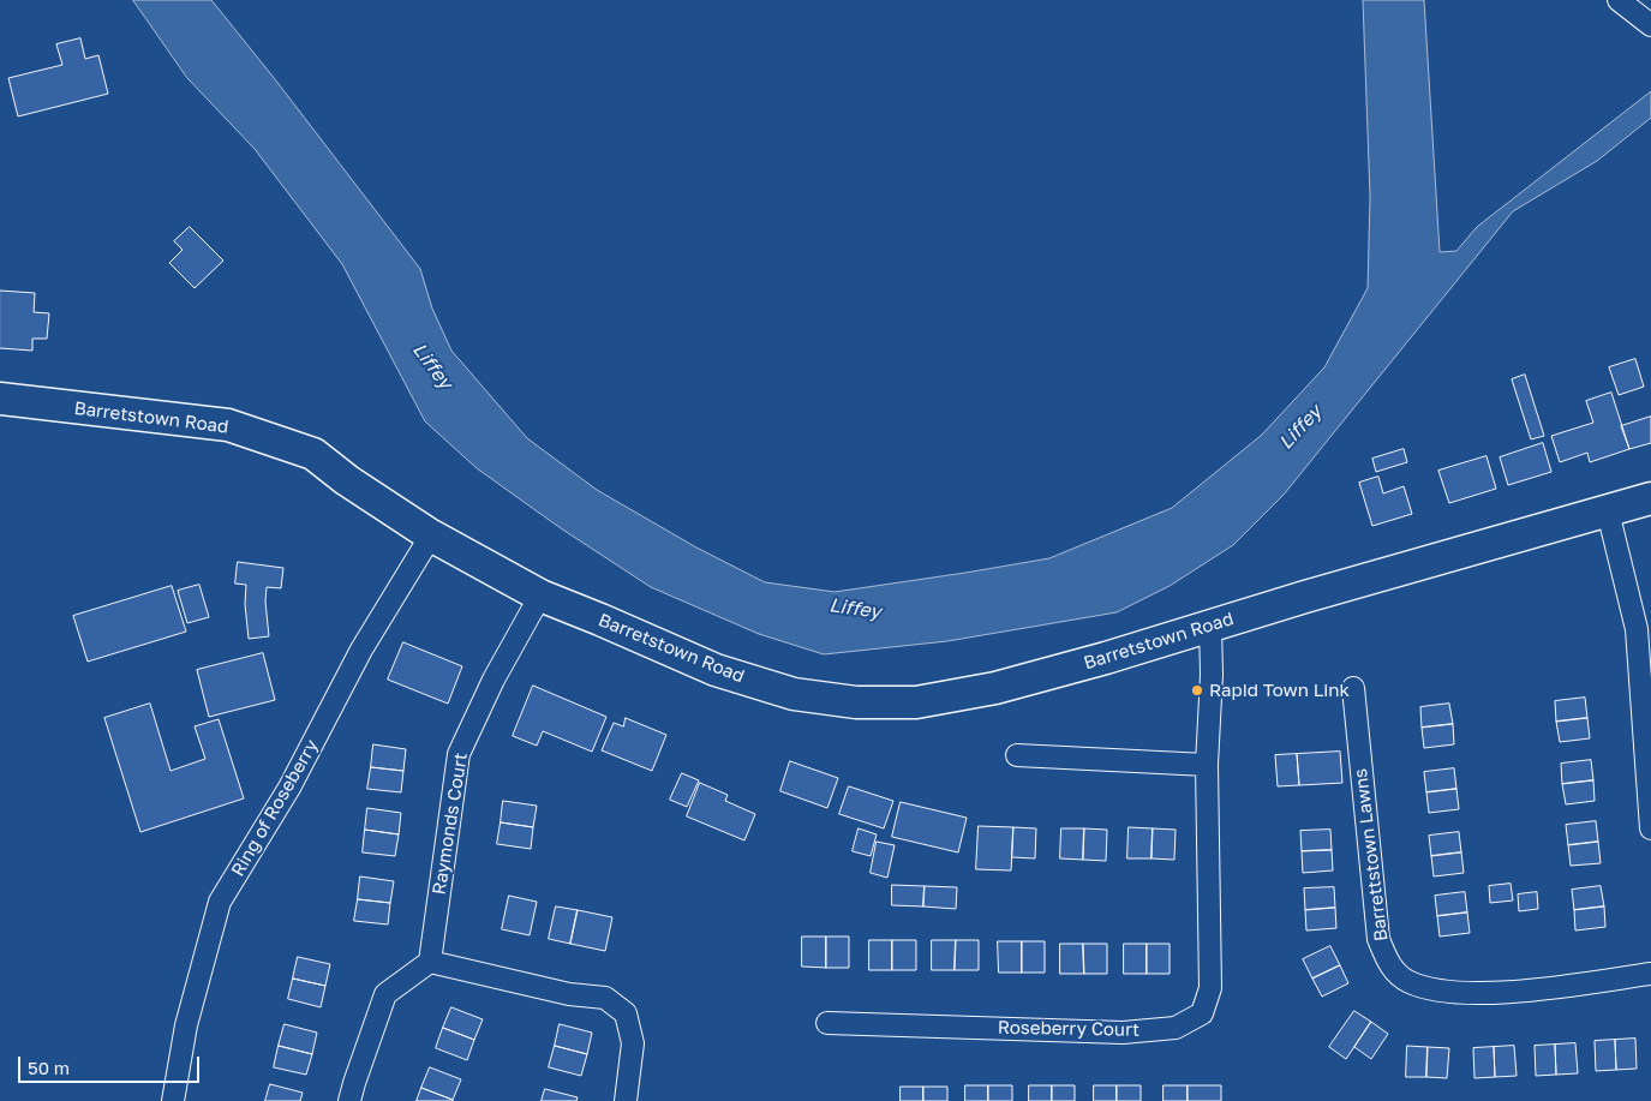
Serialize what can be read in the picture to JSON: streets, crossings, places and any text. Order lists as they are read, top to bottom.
{
  "streets": {
    "street": [
      "Barretstown Road",
      "Ring of Roseberry",
      "Raymonds Court",
      "Barrettstown Lawns",
      "Roseberry Court"
    ]
  },
  "crossings": [
    ["Barretstown Road", "Ring of Roseberry"],
    ["Barretstown Road", "Raymonds Court"],
    ["Barretstown Road", "Roseberry Court"]
  ],
  "water": ["Liffey"],
  "places": ["Rapid Town Link"],
  "scale_bar": "50 m"
}
